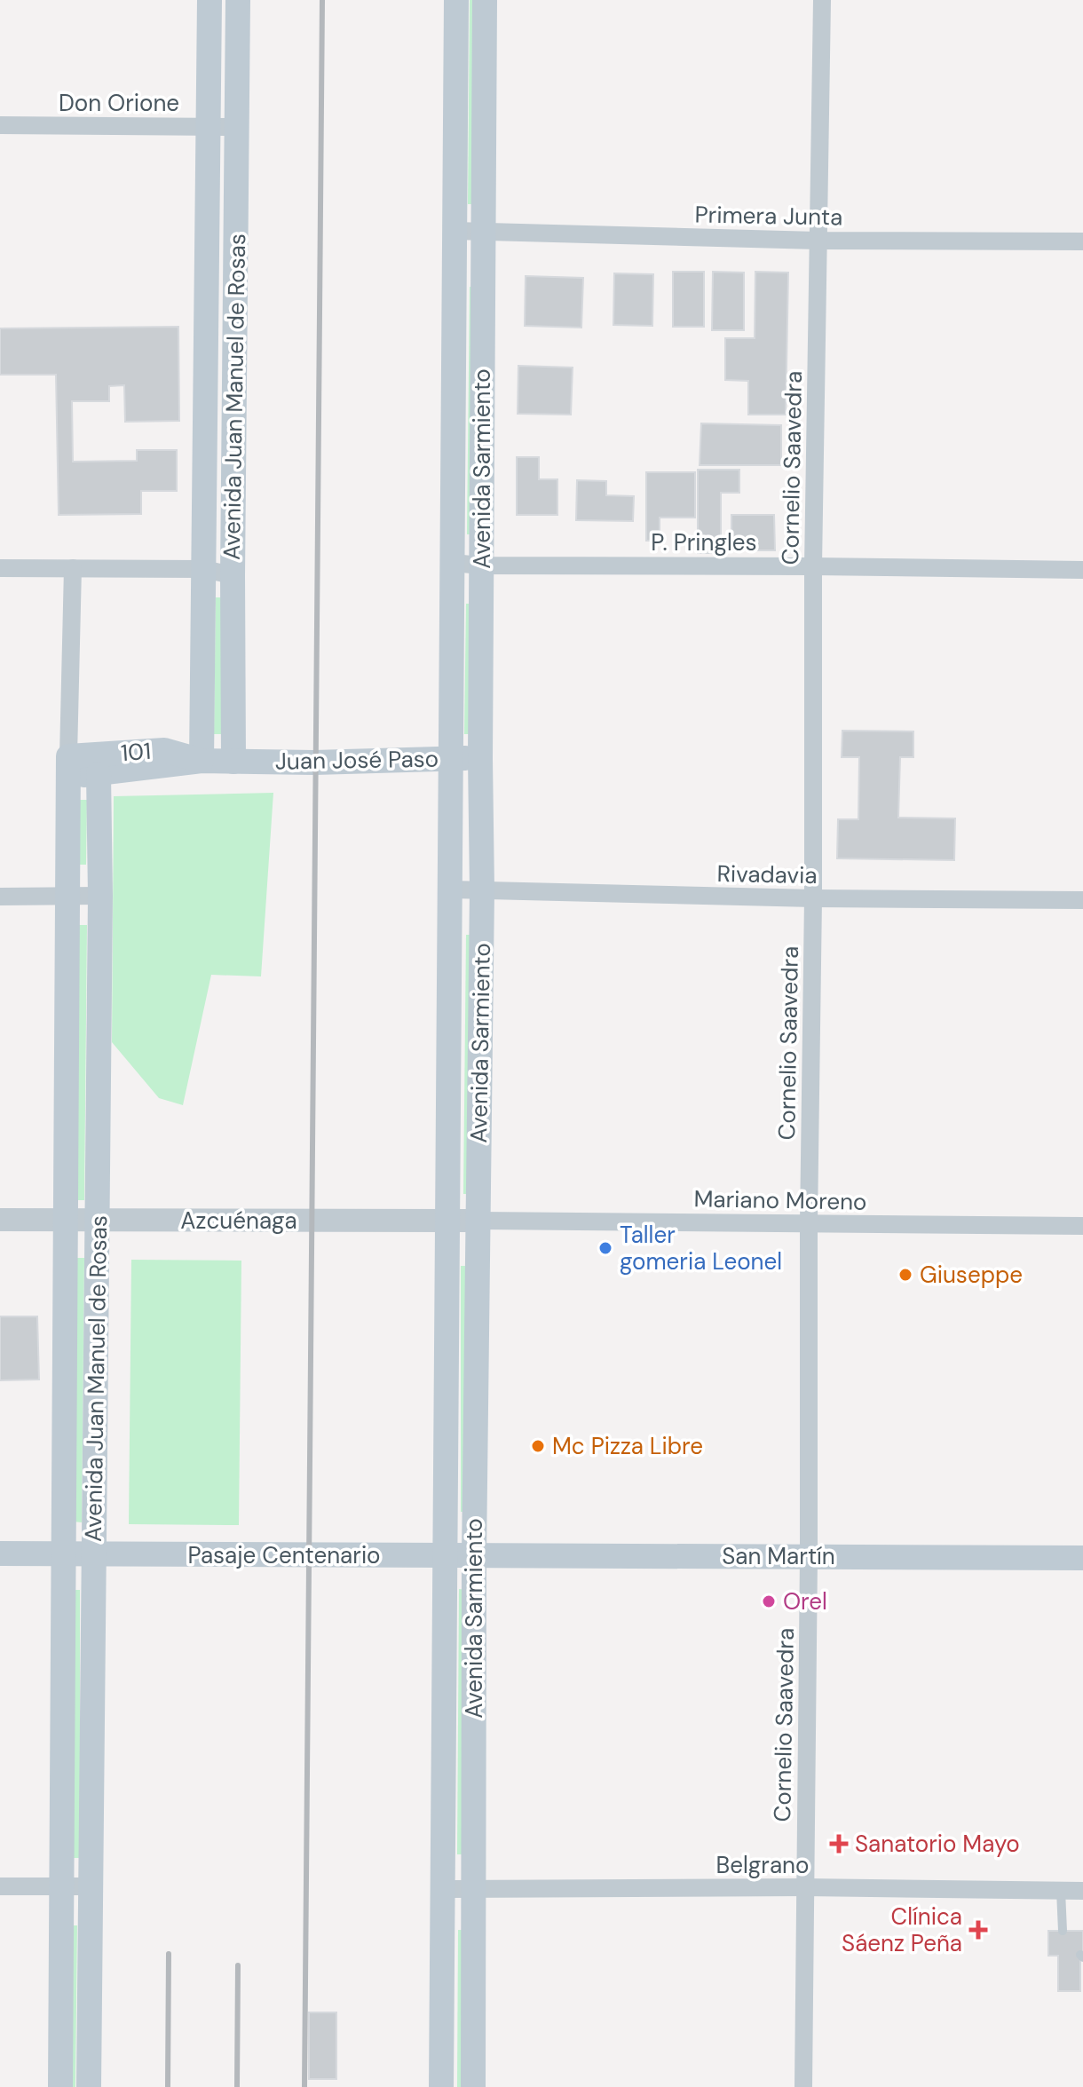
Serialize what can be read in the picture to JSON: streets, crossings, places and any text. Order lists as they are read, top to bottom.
{
  "streets": {
    "main road": [
      "Avenida Juan Manuel de Rosas",
      "Avenida Sarmiento",
      "101",
      "Juan José Paso",
      "Pasaje Centenario",
      "San Martín"
    ],
    "street": [
      "Don Orione",
      "Primera Junta",
      "Cornelio Saavedra",
      "P. Pringles",
      "Rivadavia",
      "Mariano Moreno",
      "Azcuénaga",
      "Belgrano"
    ]
  },
  "crossings": [
    ["Don Orione", "Avenida Juan Manuel de Rosas"],
    ["Primera Junta", "Cornelio Saavedra"],
    ["Primera Junta", "Avenida Sarmiento"],
    ["Avenida Juan Manuel de Rosas", "101"],
    ["Avenida Juan Manuel de Rosas", "Juan José Paso"],
    ["Avenida Juan Manuel de Rosas", "Azcuénaga"],
    ["Avenida Juan Manuel de Rosas", "Pasaje Centenario"],
    ["Cornelio Saavedra", "P. Pringles"],
    ["Cornelio Saavedra", "Rivadavia"],
    ["Cornelio Saavedra", "Mariano Moreno"],
    ["Cornelio Saavedra", "San Martín"],
    ["Cornelio Saavedra", "Belgrano"],
    ["Avenida Sarmiento", "P. Pringles"],
    ["Avenida Sarmiento", "Juan José Paso"],
    ["Avenida Sarmiento", "Rivadavia"],
    ["Avenida Sarmiento", "Mariano Moreno"],
    ["Avenida Sarmiento", "Azcuénaga"],
    ["Avenida Sarmiento", "Pasaje Centenario"],
    ["Avenida Sarmiento", "San Martín"],
    ["Avenida Sarmiento", "Belgrano"],
    ["Mariano Moreno", "Azcuénaga"],
    ["Pasaje Centenario", "San Martín"]
  ],
  "places": {
    "other": [
      "Taller gomeria Leonel",
      "Giuseppe",
      "Mc Pizza Libre",
      "Orel"
    ],
    "health": ["Sanatorio Mayo", "Clínica Sáenz Peña"]
  }
}
